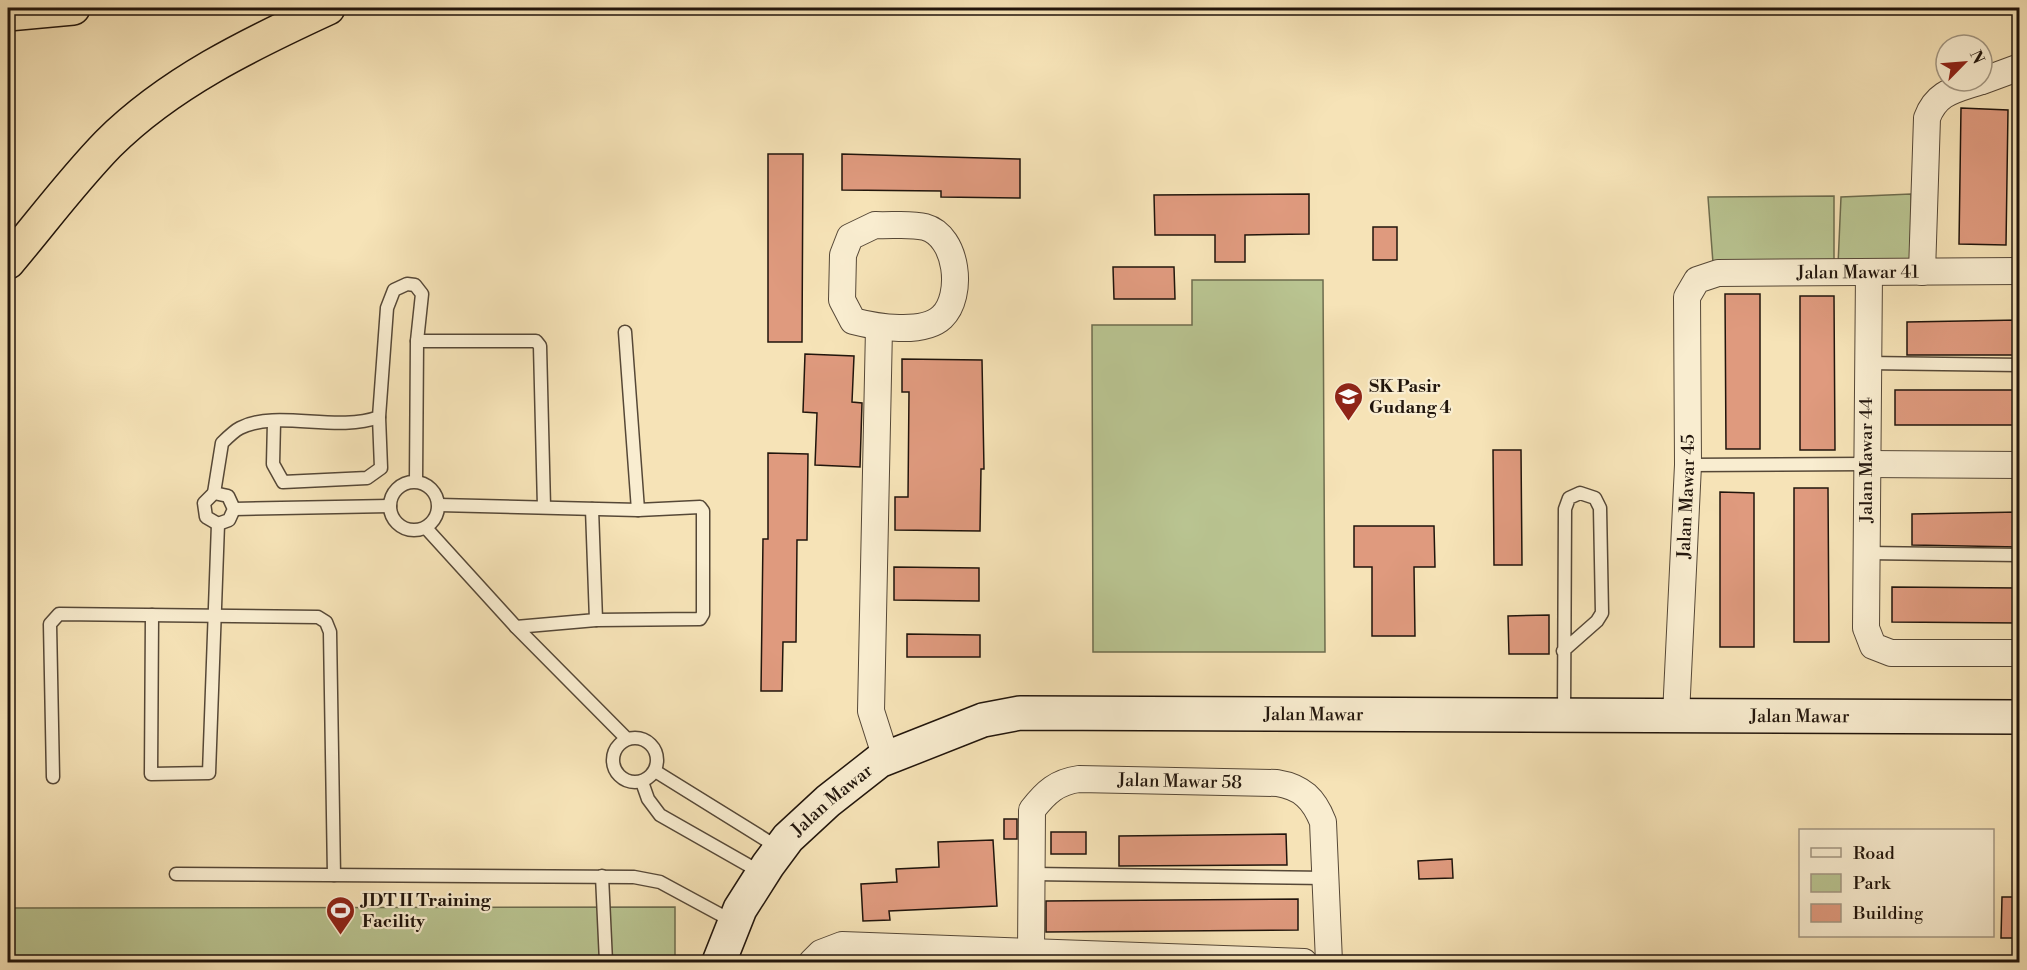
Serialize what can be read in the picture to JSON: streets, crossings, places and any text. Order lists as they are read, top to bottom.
{
  "streets": {
    "street": [
      "Jalan Mawar 41",
      "Jalan Mawar 44",
      "Jalan Mawar 45",
      "Jalan Mawar",
      "Jalan Mawar 58"
    ]
  },
  "crossings": [
    ["Jalan Mawar 41", "Jalan Mawar 44"],
    ["Jalan Mawar 41", "Jalan Mawar 45"],
    ["Jalan Mawar 45", "Jalan Mawar"]
  ],
  "places": {
    "school or university": ["SK Pasir Gudang 4"],
    "sports": ["JDT II Training Facility"]
  },
  "legend": ["Road", "Park", "Building"],
  "north": "top right"
}
